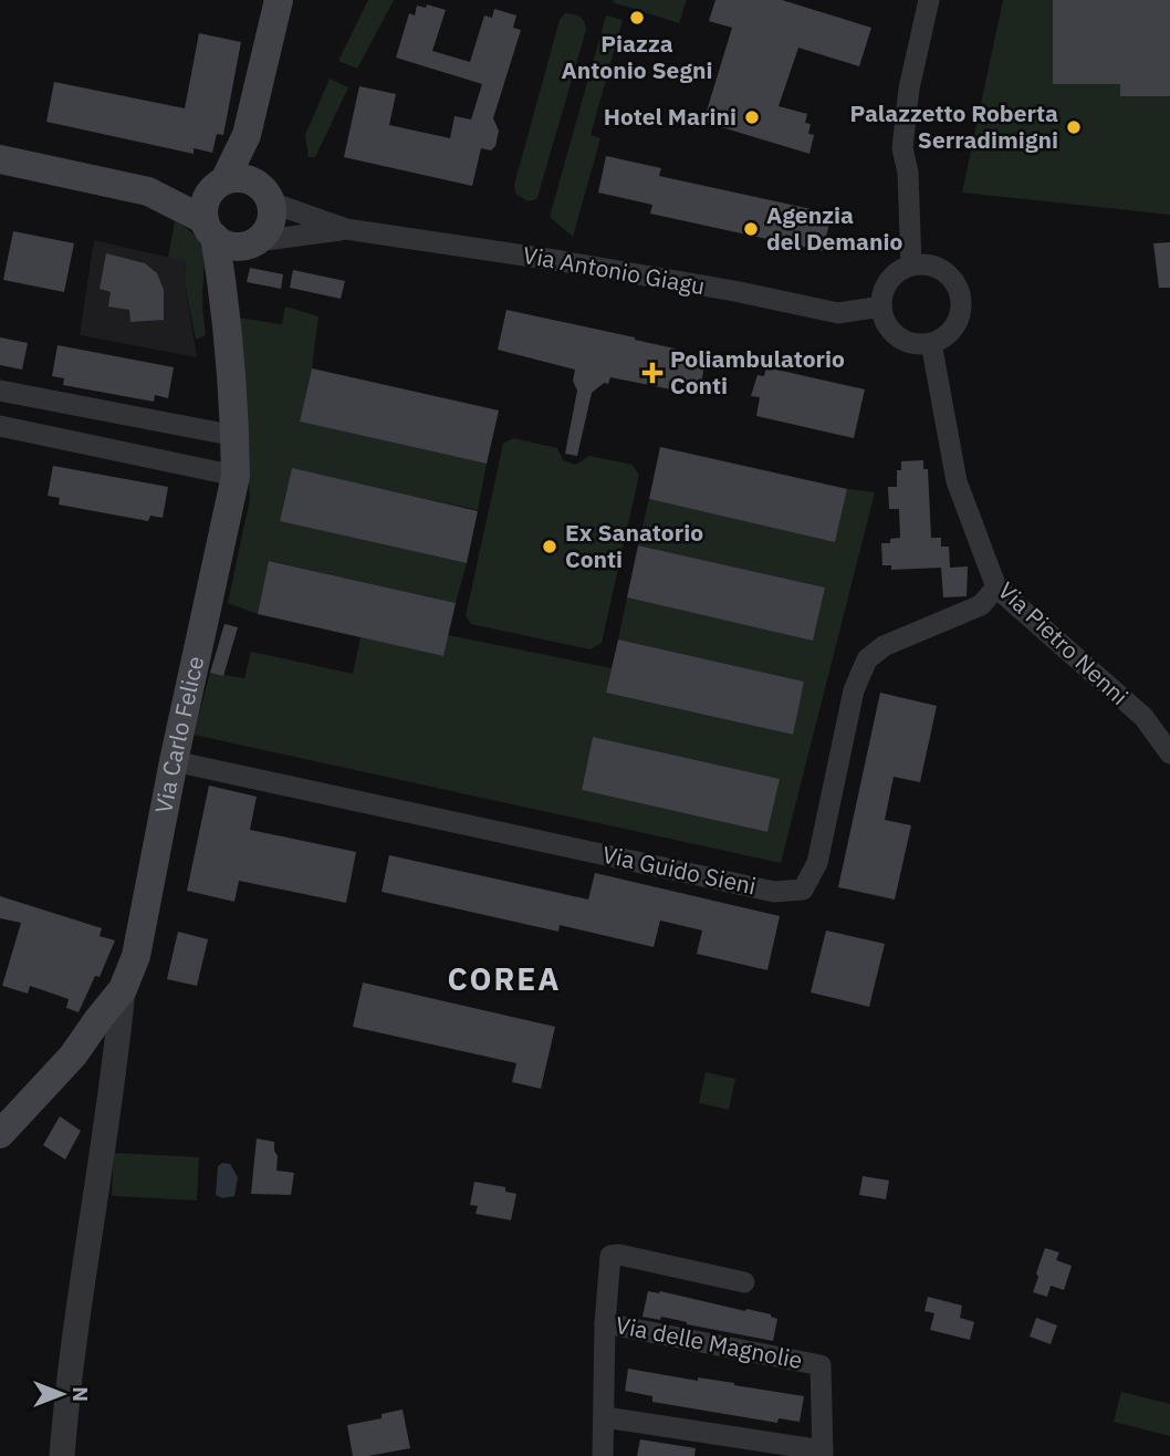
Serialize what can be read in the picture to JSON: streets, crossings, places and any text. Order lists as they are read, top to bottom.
{
  "streets": {
    "main road": ["Via Carlo Felice"],
    "street": [
      "Via Antonio Giagu",
      "Via Pietro Nenni",
      "Via Guido Sieni",
      "Via delle Magnolie"
    ]
  },
  "crossings": [
    ["Via Antonio Giagu", "Via Pietro Nenni"],
    ["Via Antonio Giagu", "Via Carlo Felice"],
    ["Via Pietro Nenni", "Via Guido Sieni"],
    ["Via Carlo Felice", "Via Guido Sieni"]
  ],
  "districts": ["COREA"],
  "places": {
    "other": [
      "Piazza Antonio Segni",
      "Hotel Marini",
      "Palazzetto Roberta Serradimigni",
      "Agenzia del Demanio",
      "Ex Sanatorio Conti"
    ],
    "health": ["Poliambulatorio Conti"]
  },
  "north": "right"
}
